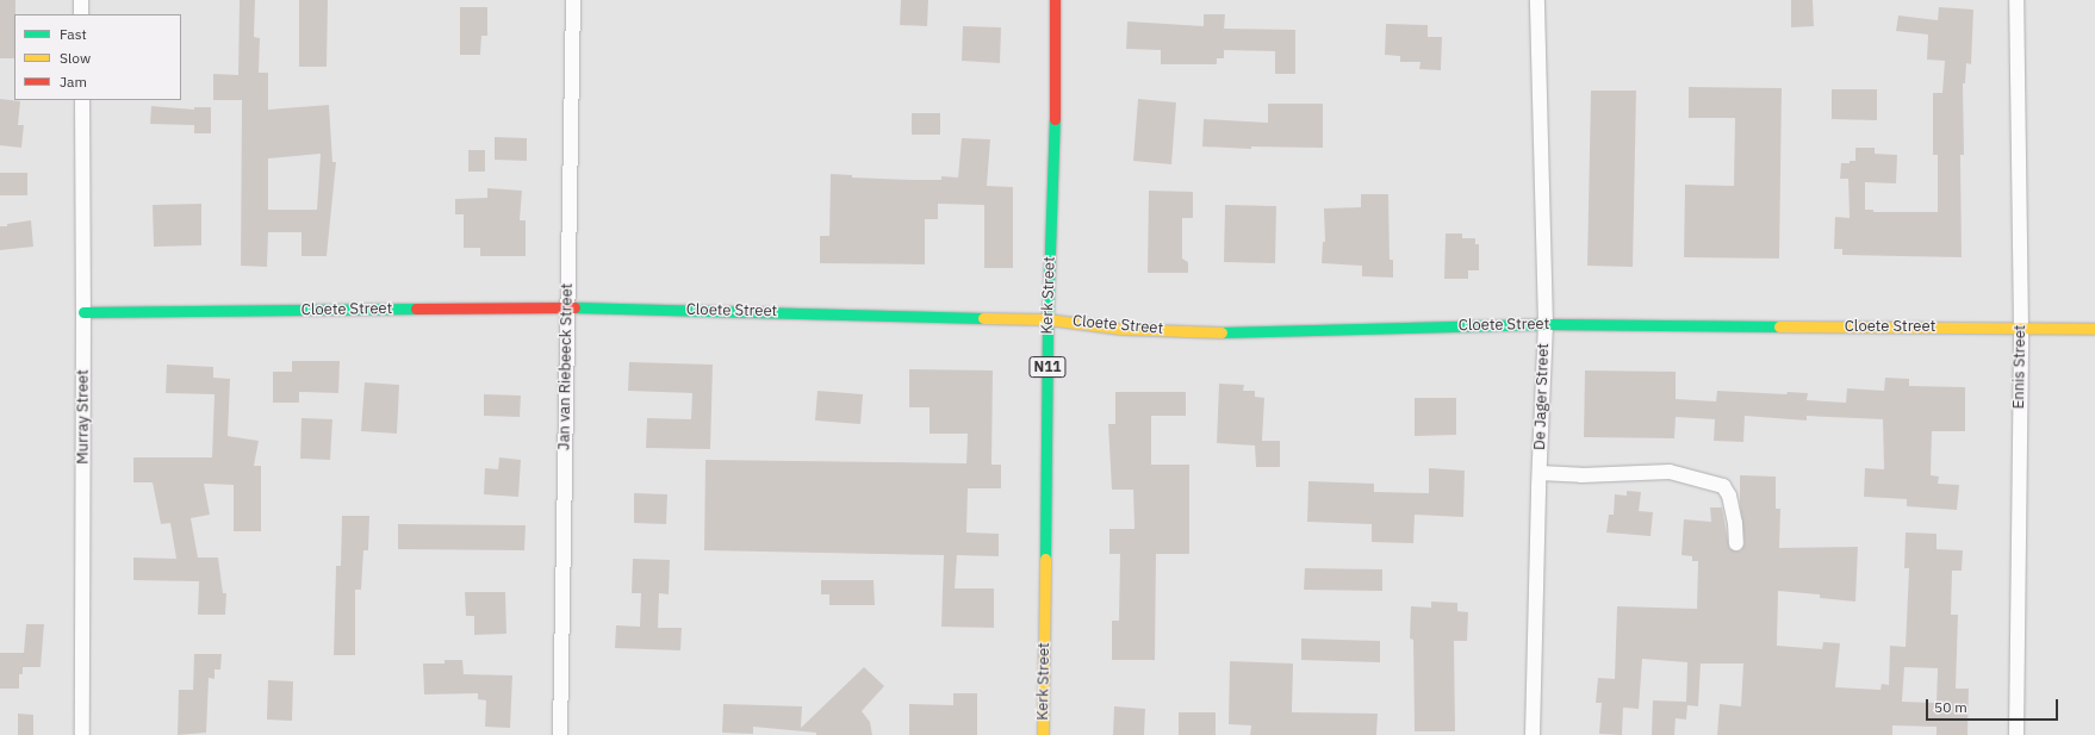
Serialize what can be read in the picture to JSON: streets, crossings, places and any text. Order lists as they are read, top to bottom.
{
  "streets": {
    "main road": ["Kerk Street", "Cloete Street", "N11"],
    "street": [
      "Jan van Riebeeck Street",
      "Ennis Street",
      "De Jager Street",
      "Murray Street"
    ]
  },
  "crossings": [
    ["Kerk Street", "Cloete Street"],
    ["Cloete Street", "Jan van Riebeeck Street"],
    ["Cloete Street", "Ennis Street"],
    ["Cloete Street", "De Jager Street"],
    ["Cloete Street", "Murray Street"]
  ],
  "legend": ["Fast", "Slow", "Jam"],
  "scale_bar": "50 m"
}
